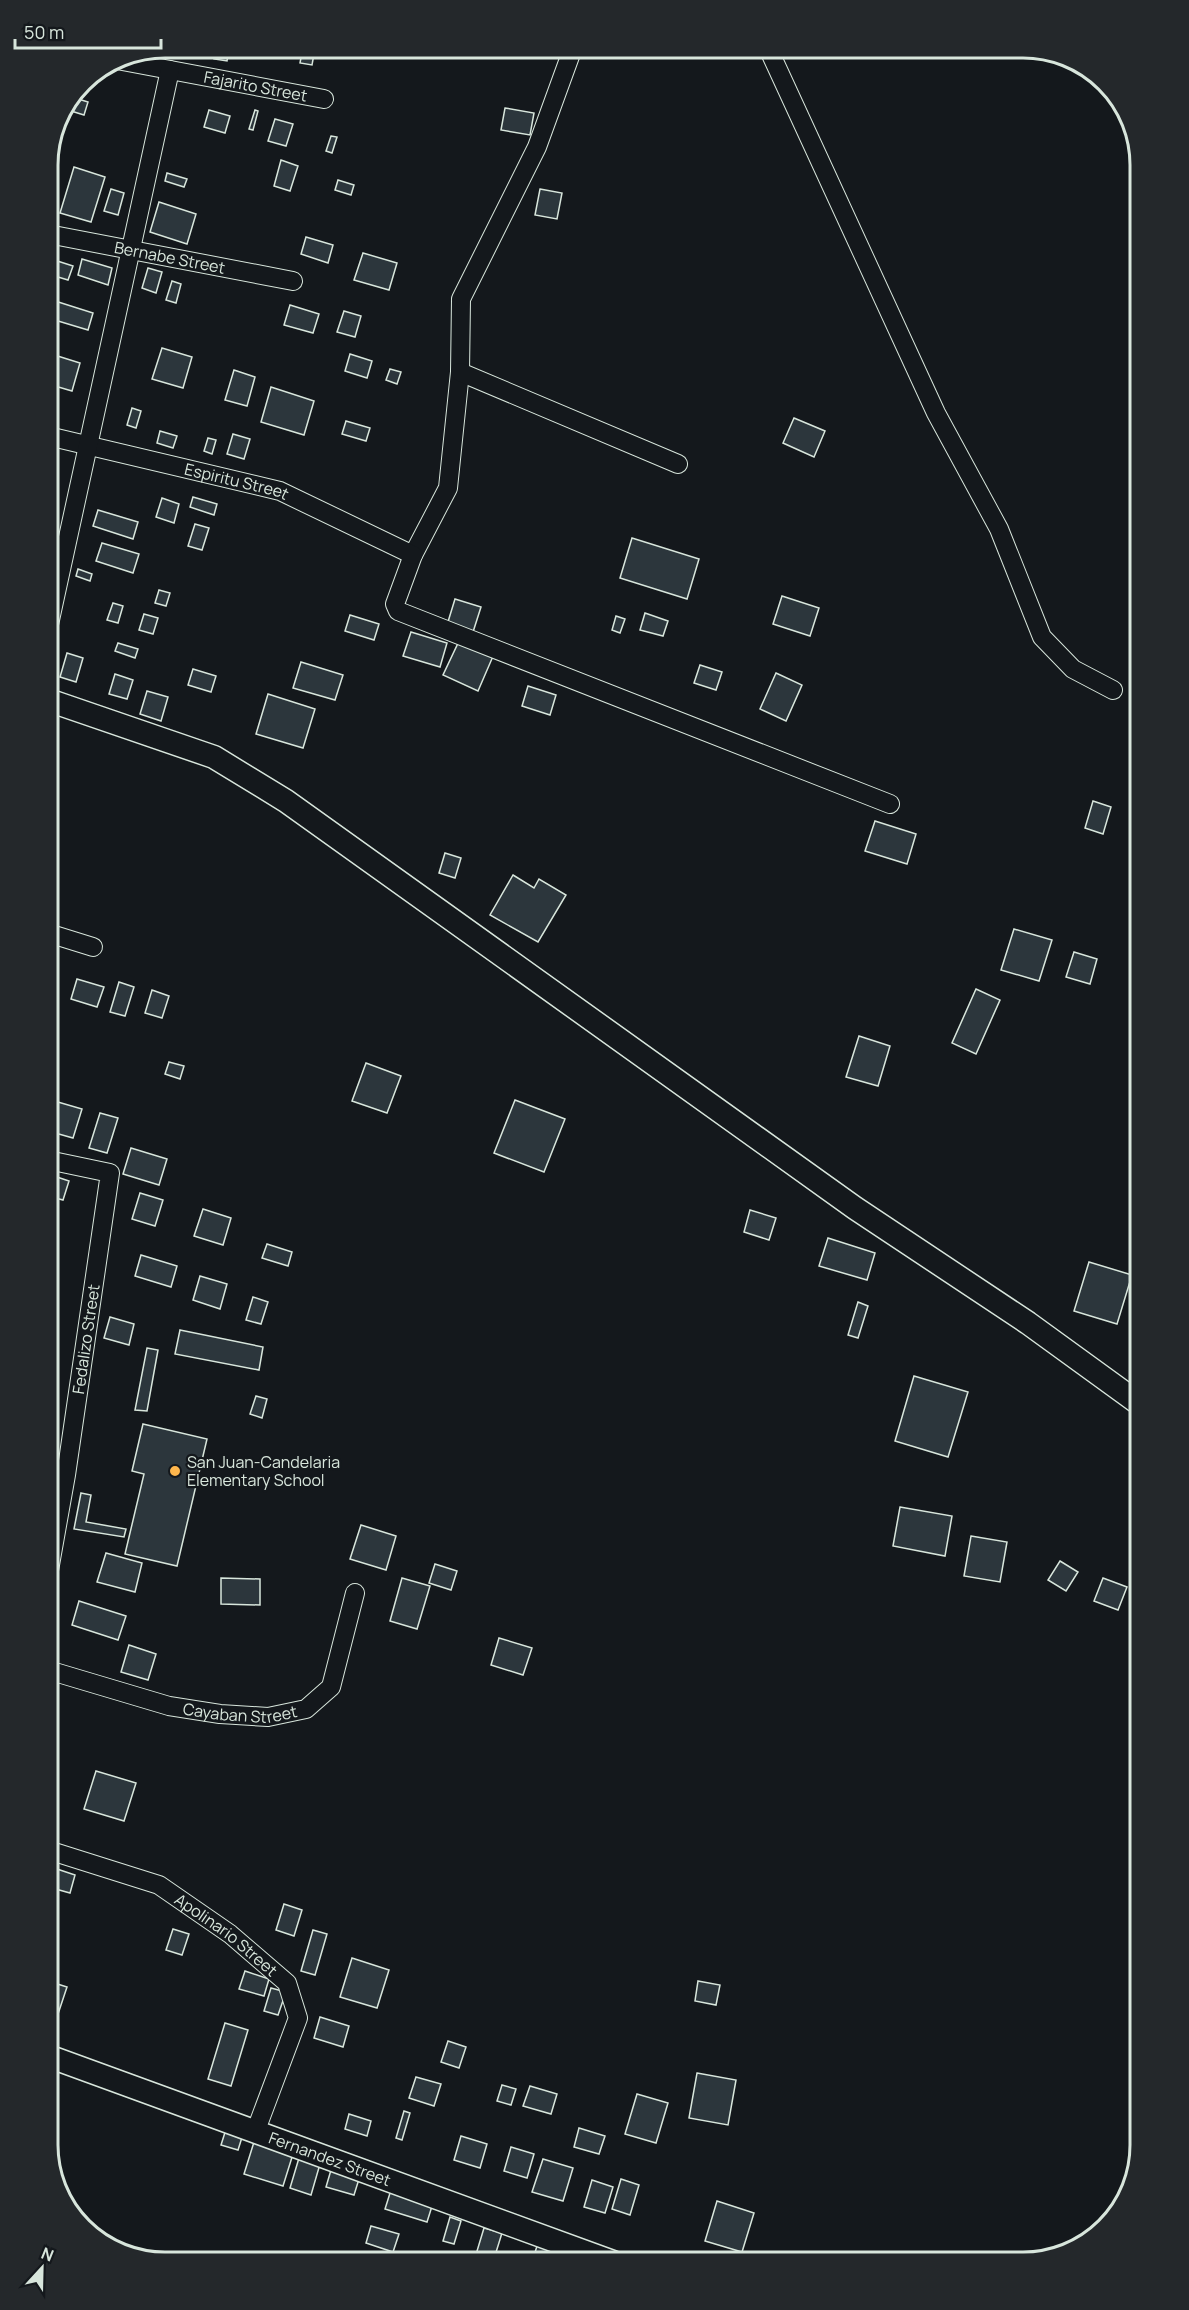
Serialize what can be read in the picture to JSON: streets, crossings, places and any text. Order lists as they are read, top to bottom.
{
  "streets": {
    "street": [
      "Fajarito Street",
      "Bernabe Street",
      "Espiritu Street",
      "Fedalizo Street",
      "Cayaban Street",
      "Apolinario Street",
      "Fernandez Street"
    ]
  },
  "crossings": [
    ["Apolinario Street", "Fernandez Street"]
  ],
  "places": ["San Juan-Candelaria Elementary School"],
  "scale_bar": "50 m",
  "north": "top"
}
